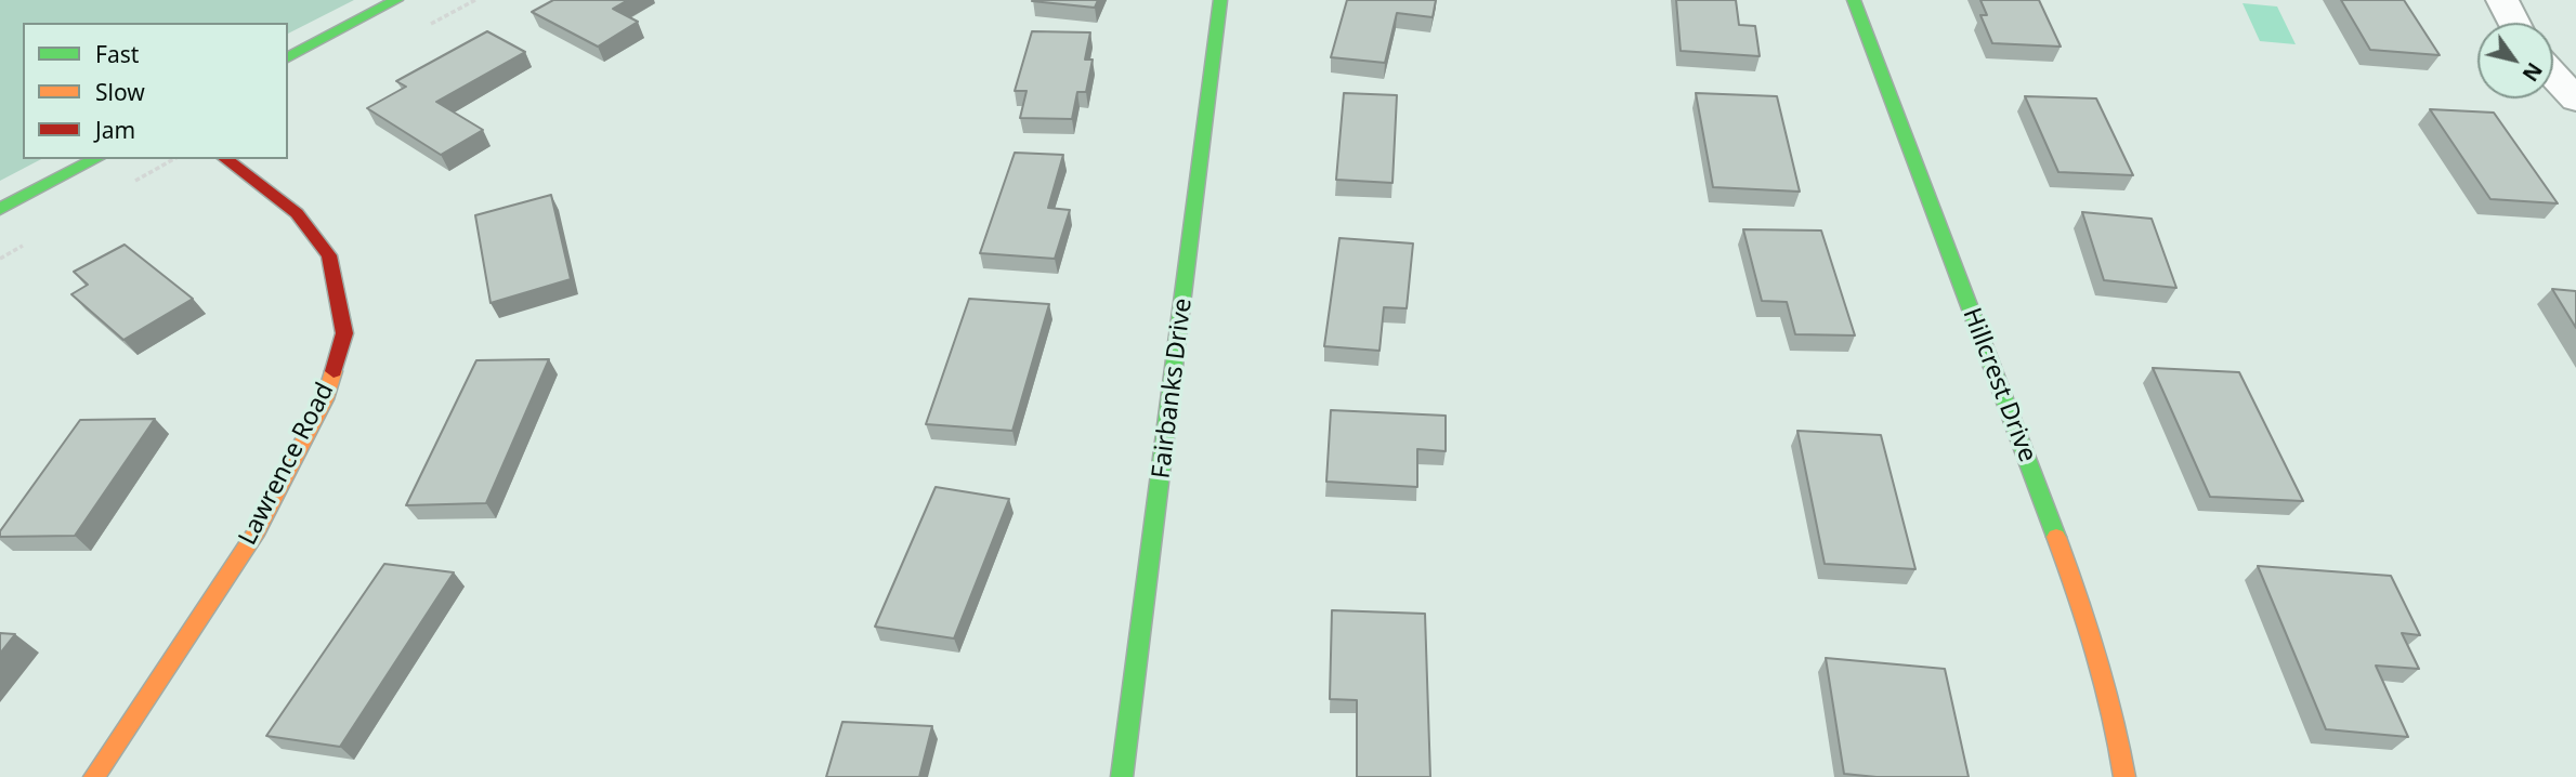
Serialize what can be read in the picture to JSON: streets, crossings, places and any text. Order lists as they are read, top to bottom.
{
  "streets": {
    "street": ["Hillcrest Drive", "Fairbanks Drive", "Lawrence Road"]
  },
  "legend": ["Fast", "Slow", "Jam"],
  "north": "bottom right"
}
